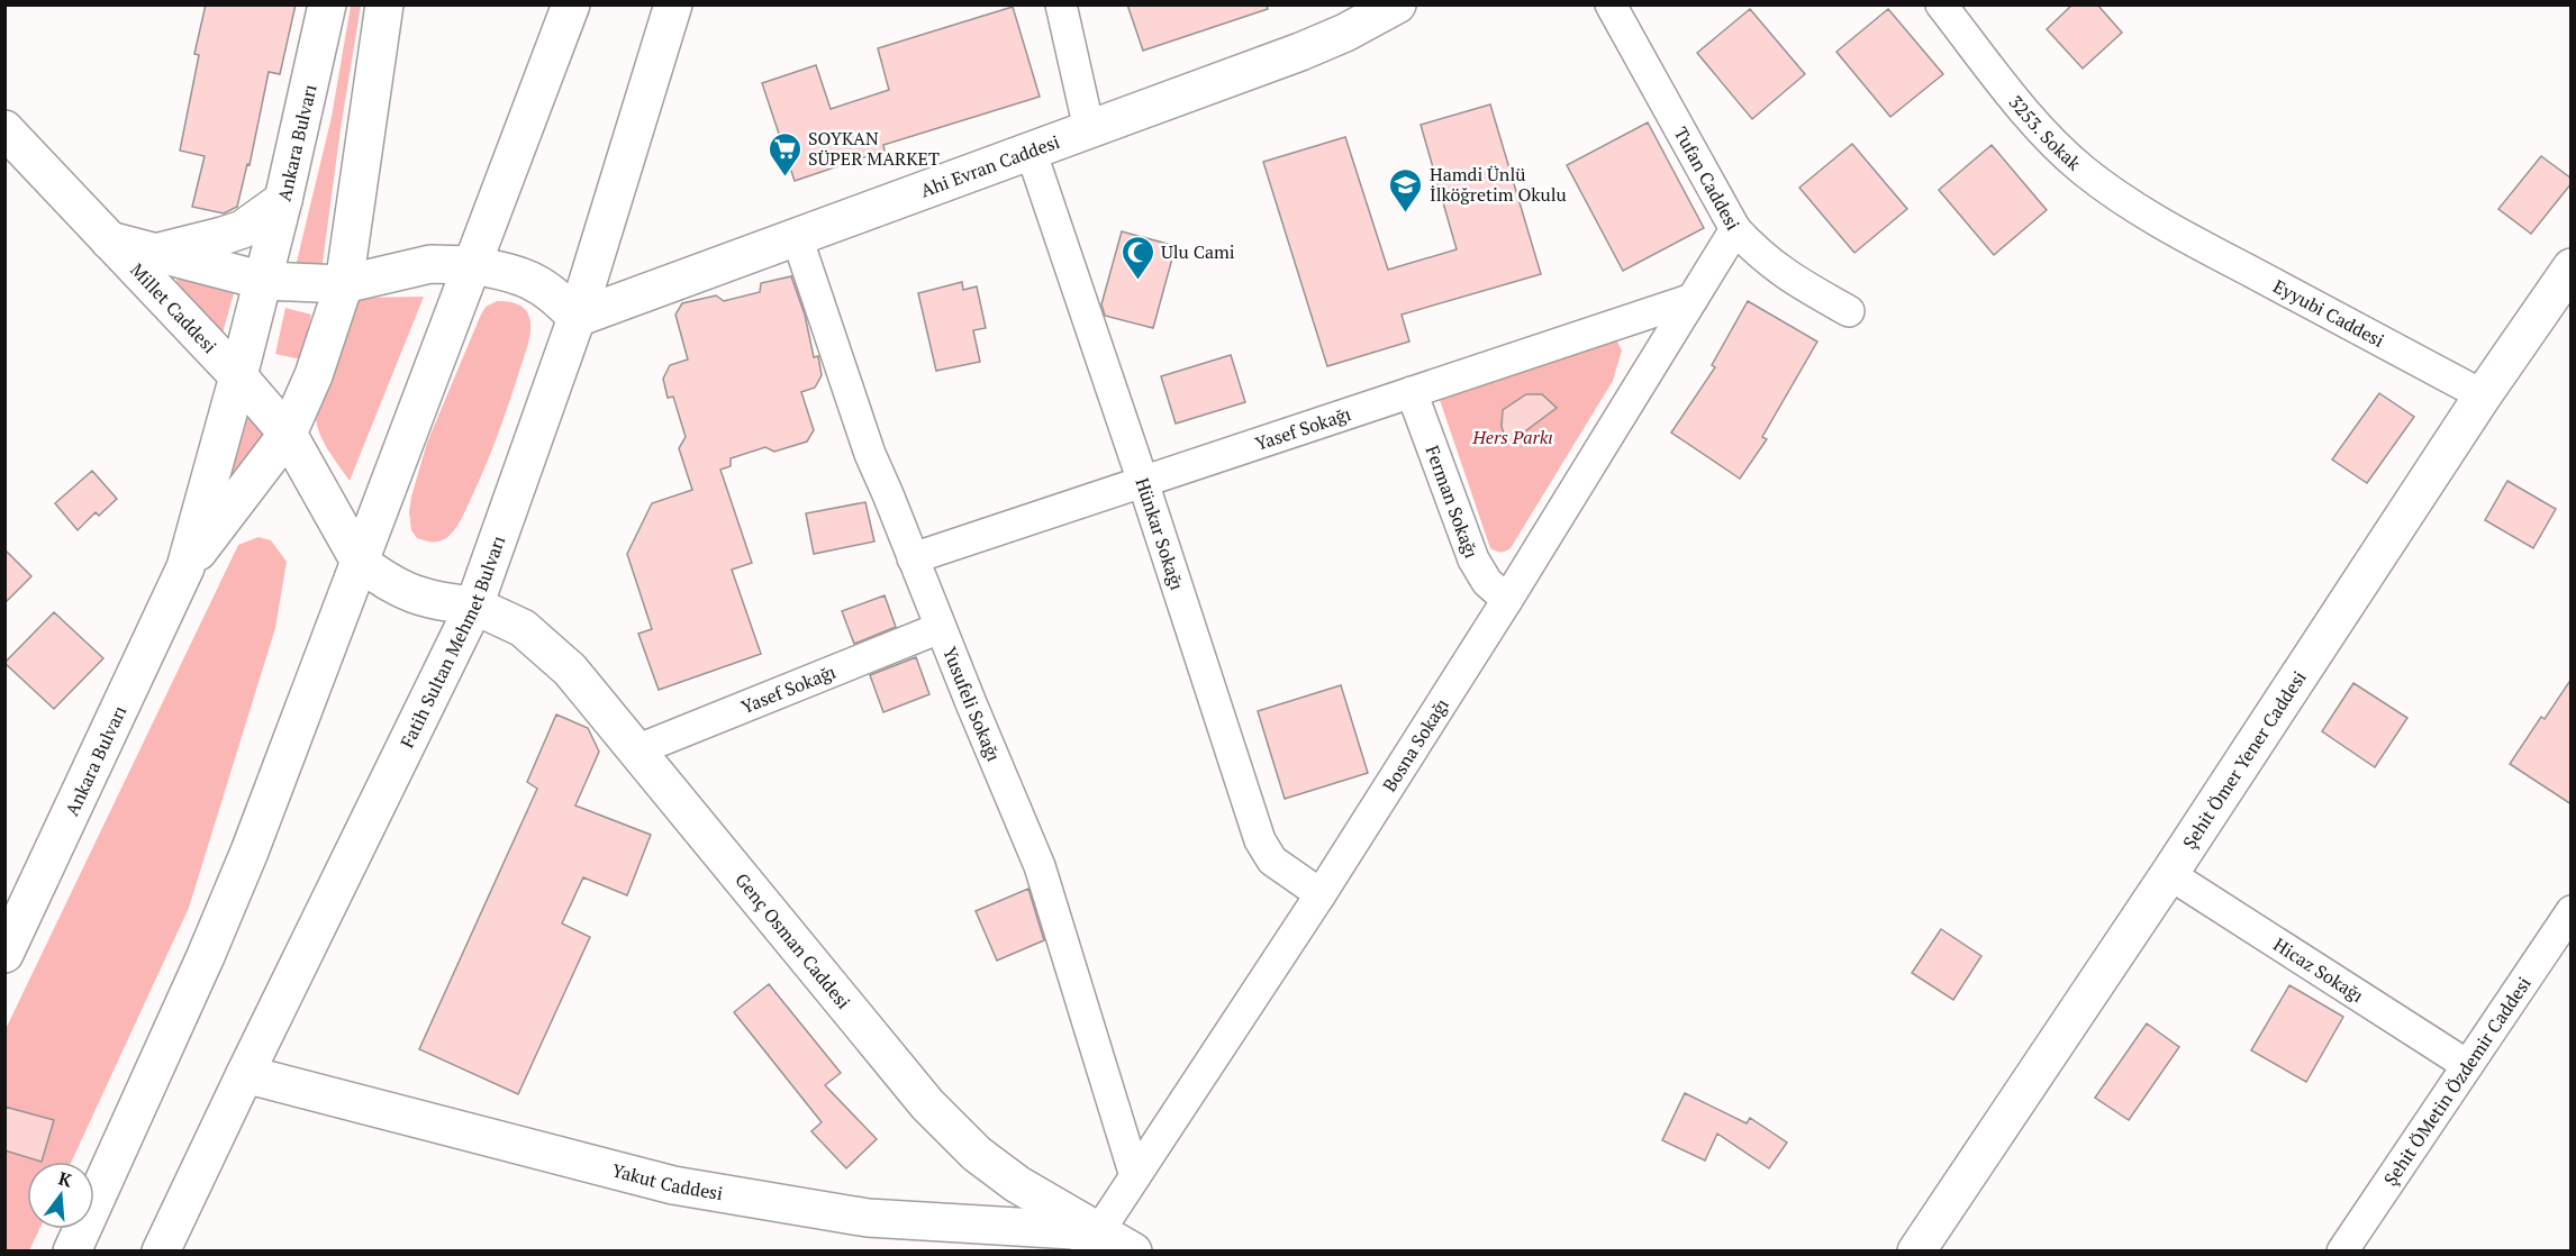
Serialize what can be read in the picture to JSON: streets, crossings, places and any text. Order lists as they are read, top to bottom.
{
  "streets": {
    "main road": [
      "Ankara Bulvarı",
      "Ahi Evran Caddesi",
      "Millet Caddesi",
      "Fatih Sultan Mehmet Bulvarı",
      "Şehit Ömer Yener Caddesi",
      "Genç Osman Caddesi",
      "Yakut Caddesi"
    ],
    "street": [
      "3253. Sokak",
      "Tufan Caddesi",
      "Eyyubi Caddesi",
      "Yasef Sokağı",
      "Ferman Sokağı",
      "Hünkar Sokağı",
      "Yusufeli Sokağı",
      "Bosna Sokağı",
      "Hicaz Sokağı",
      "Şehit ÖMetin Özdemir Caddesi"
    ]
  },
  "crossings": [
    ["3253. Sokak", "Eyyubi Caddesi"],
    ["Ankara Bulvarı", "Millet Caddesi"],
    ["Ahi Evran Caddesi", "Hünkar Sokağı"],
    ["Ahi Evran Caddesi", "Fatih Sultan Mehmet Bulvarı"],
    ["Ahi Evran Caddesi", "Yusufeli Sokağı"],
    ["Tufan Caddesi", "Bosna Sokağı"],
    ["Eyyubi Caddesi", "Şehit Ömer Yener Caddesi"],
    ["Yasef Sokağı", "Ferman Sokağı"],
    ["Yasef Sokağı", "Hünkar Sokağı"],
    ["Yasef Sokağı", "Yusufeli Sokağı"],
    ["Yasef Sokağı", "Bosna Sokağı"],
    ["Yasef Sokağı", "Genç Osman Caddesi"],
    ["Ferman Sokağı", "Bosna Sokağı"],
    ["Hünkar Sokağı", "Bosna Sokağı"],
    ["Fatih Sultan Mehmet Bulvarı", "Genç Osman Caddesi"],
    ["Fatih Sultan Mehmet Bulvarı", "Yakut Caddesi"],
    ["Yusufeli Sokağı", "Bosna Sokağı"],
    ["Bosna Sokağı", "Genç Osman Caddesi"],
    ["Bosna Sokağı", "Yakut Caddesi"],
    ["Şehit Ömer Yener Caddesi", "Hicaz Sokağı"],
    ["Genç Osman Caddesi", "Yakut Caddesi"],
    ["Hicaz Sokağı", "Şehit ÖMetin Özdemir Caddesi"]
  ],
  "parks": ["Hers Parkı"],
  "places": {
    "supermarket": ["SOYKAN SÜPER MARKET"],
    "school or university": ["Hamdi Ünlü İlköğretim Okulu"],
    "mosque": ["Ulu Cami"]
  },
  "north": "top"
}
